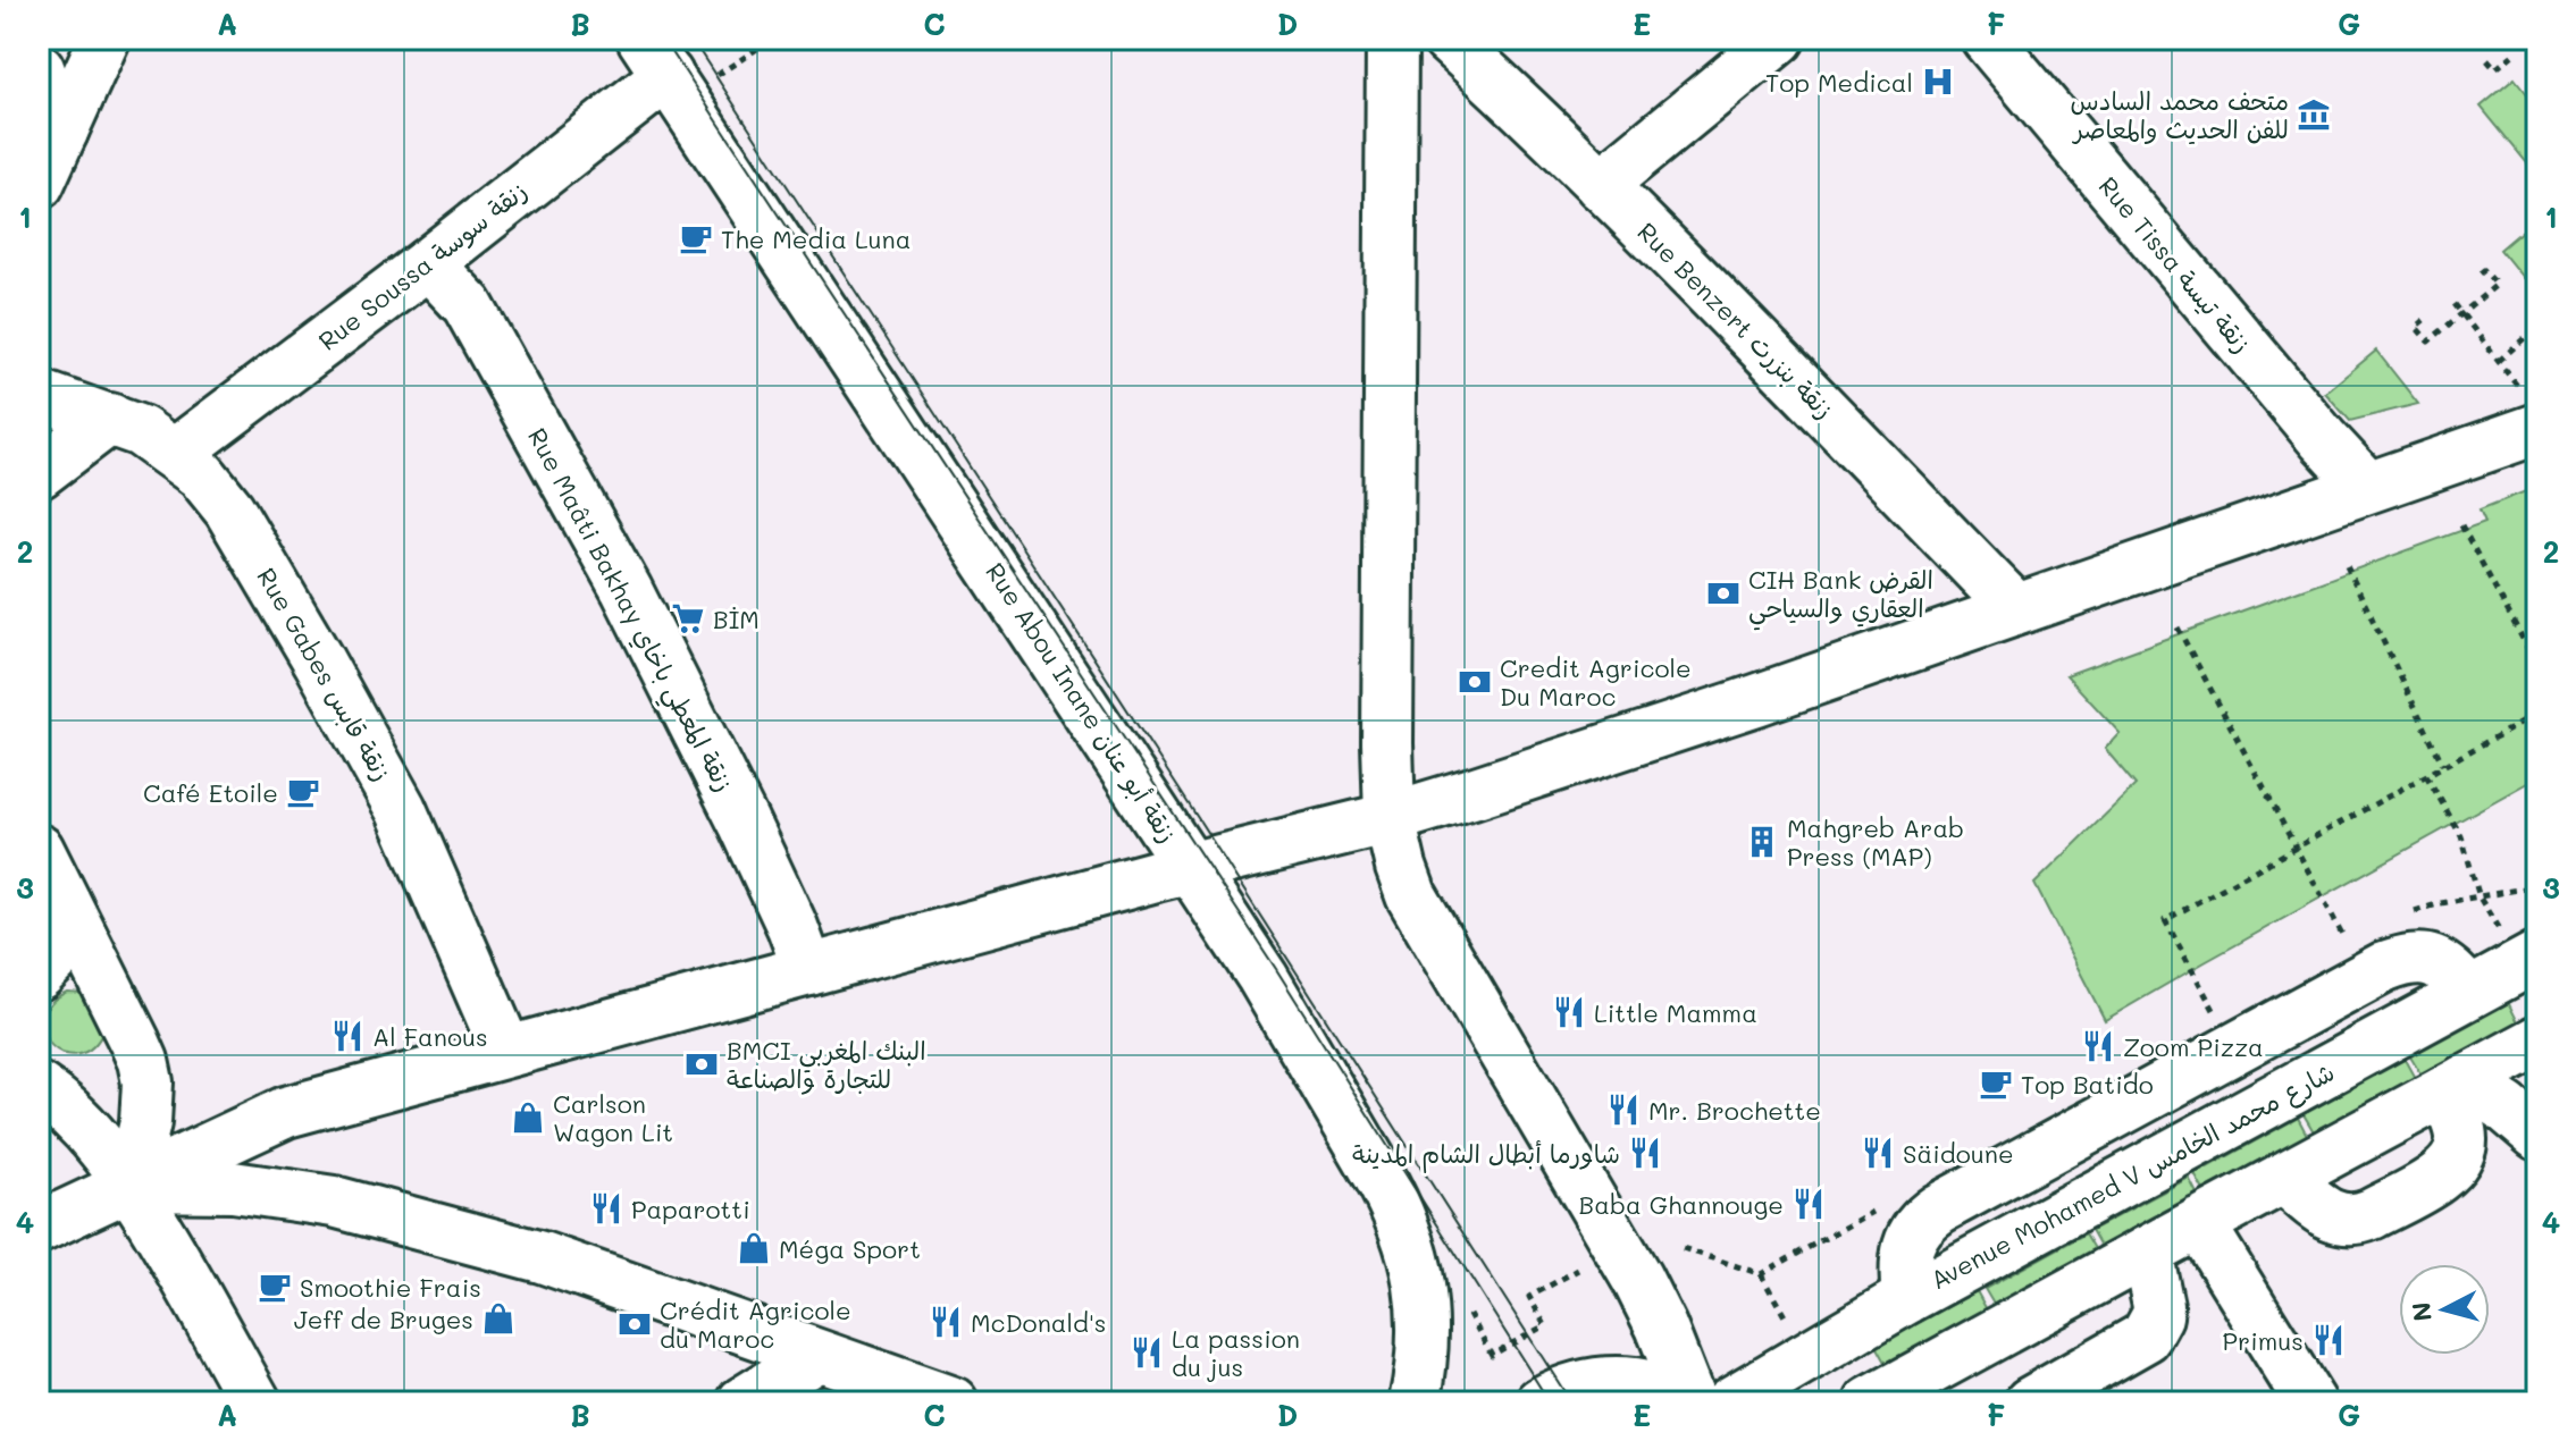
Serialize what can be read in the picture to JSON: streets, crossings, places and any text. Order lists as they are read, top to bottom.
{
  "streets": {
    "street": [
      "Rue Tissa زنقة تيسة",
      "Rue Soussa زنقة سوسة",
      "Rue Benzert زنقة بنزرت",
      "Rue Maâti Bakhay زنقة المعطي باخاي",
      "Rue Gabes زنقة قابس",
      "Rue Abou Inane زنقة أبو عنان",
      "Avenue Mohamed V شارع محمد الخامس"
    ]
  },
  "crossings": [
    ["Rue Soussa زنقة سوسة", "Rue Maâti Bakhay زنقة المعطي باخاي"],
    ["Rue Soussa زنقة سوسة", "Rue Gabes زنقة قابس"],
    ["Rue Soussa زنقة سوسة", "Rue Abou Inane زنقة أبو عنان"]
  ],
  "places": {
    "hospital": ["Top Medical"],
    "museum": ["متحف محمد السادس للفن الحديث والمعاصر"],
    "cafe": [
      "The Media Luna",
      "Café Etoile",
      "Top Batido",
      "Smoothie Frais"
    ],
    "bank": [
      "CIH Bank القرض العقاري والسياحي",
      "Credit Agricole Du Maroc",
      "BMCI البنك المغربي للتجارة والصناعة",
      "Crédit Agricole du Maroc"
    ],
    "supermarket": ["BİM"],
    "building": ["Mahgreb Arab Press (MAP)"],
    "restaurant": [
      "Little Mamma",
      "Al Fanous",
      "Zoom Pizza",
      "Mr. Brochette",
      "شاورما أبطال الشام المدينة",
      "Säidoune",
      "Baba Ghannouge",
      "Paparotti",
      "McDonald's",
      "Primus",
      "La passion du jus"
    ],
    "shop": ["Carlson Wagon Lit", "Méga Sport", "Jeff de Bruges"]
  },
  "north": "left",
  "grid": {
    "columns": [
      "A",
      "B",
      "C",
      "D",
      "E",
      "F",
      "G"
    ],
    "rows": [
      "1",
      "2",
      "3",
      "4"
    ]
  }
}
